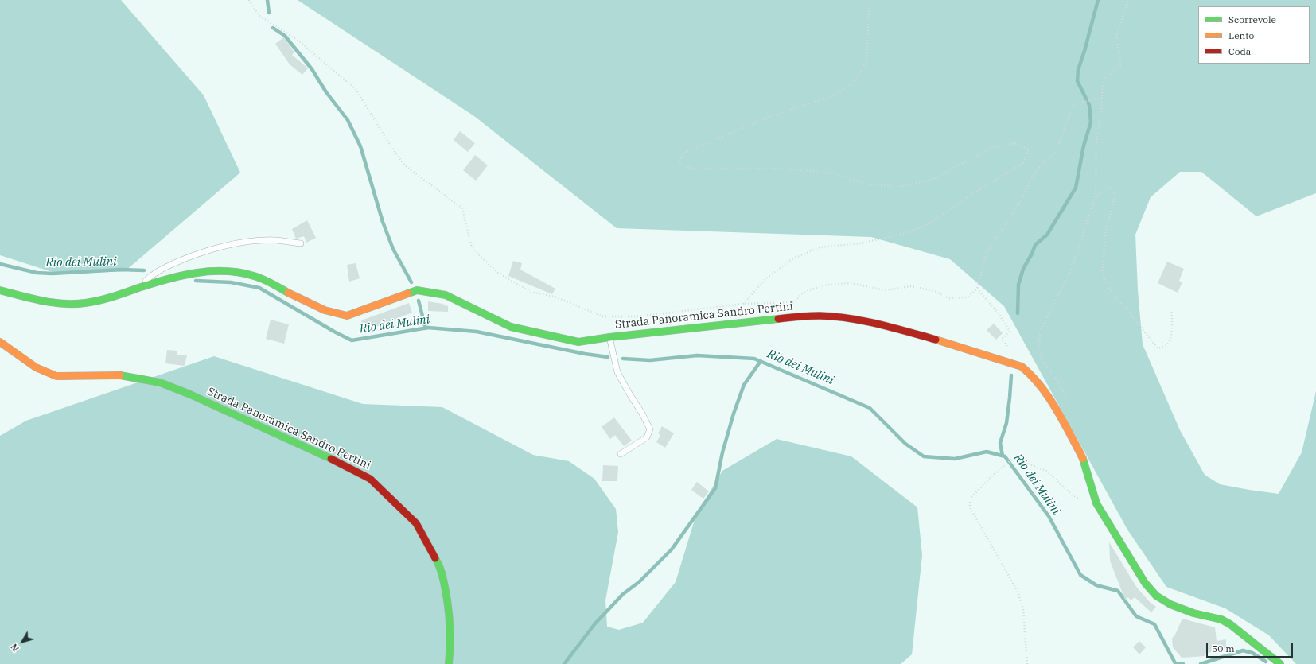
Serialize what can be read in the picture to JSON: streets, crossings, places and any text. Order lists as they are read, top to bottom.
{
  "streets": {
    "street": ["Strada Panoramica Sandro Pertini"]
  },
  "water": ["Rio dei Mulini"],
  "legend": ["Scorrevole", "Lento", "Coda"],
  "scale_bar": "50 m",
  "north": "bottom left"
}
